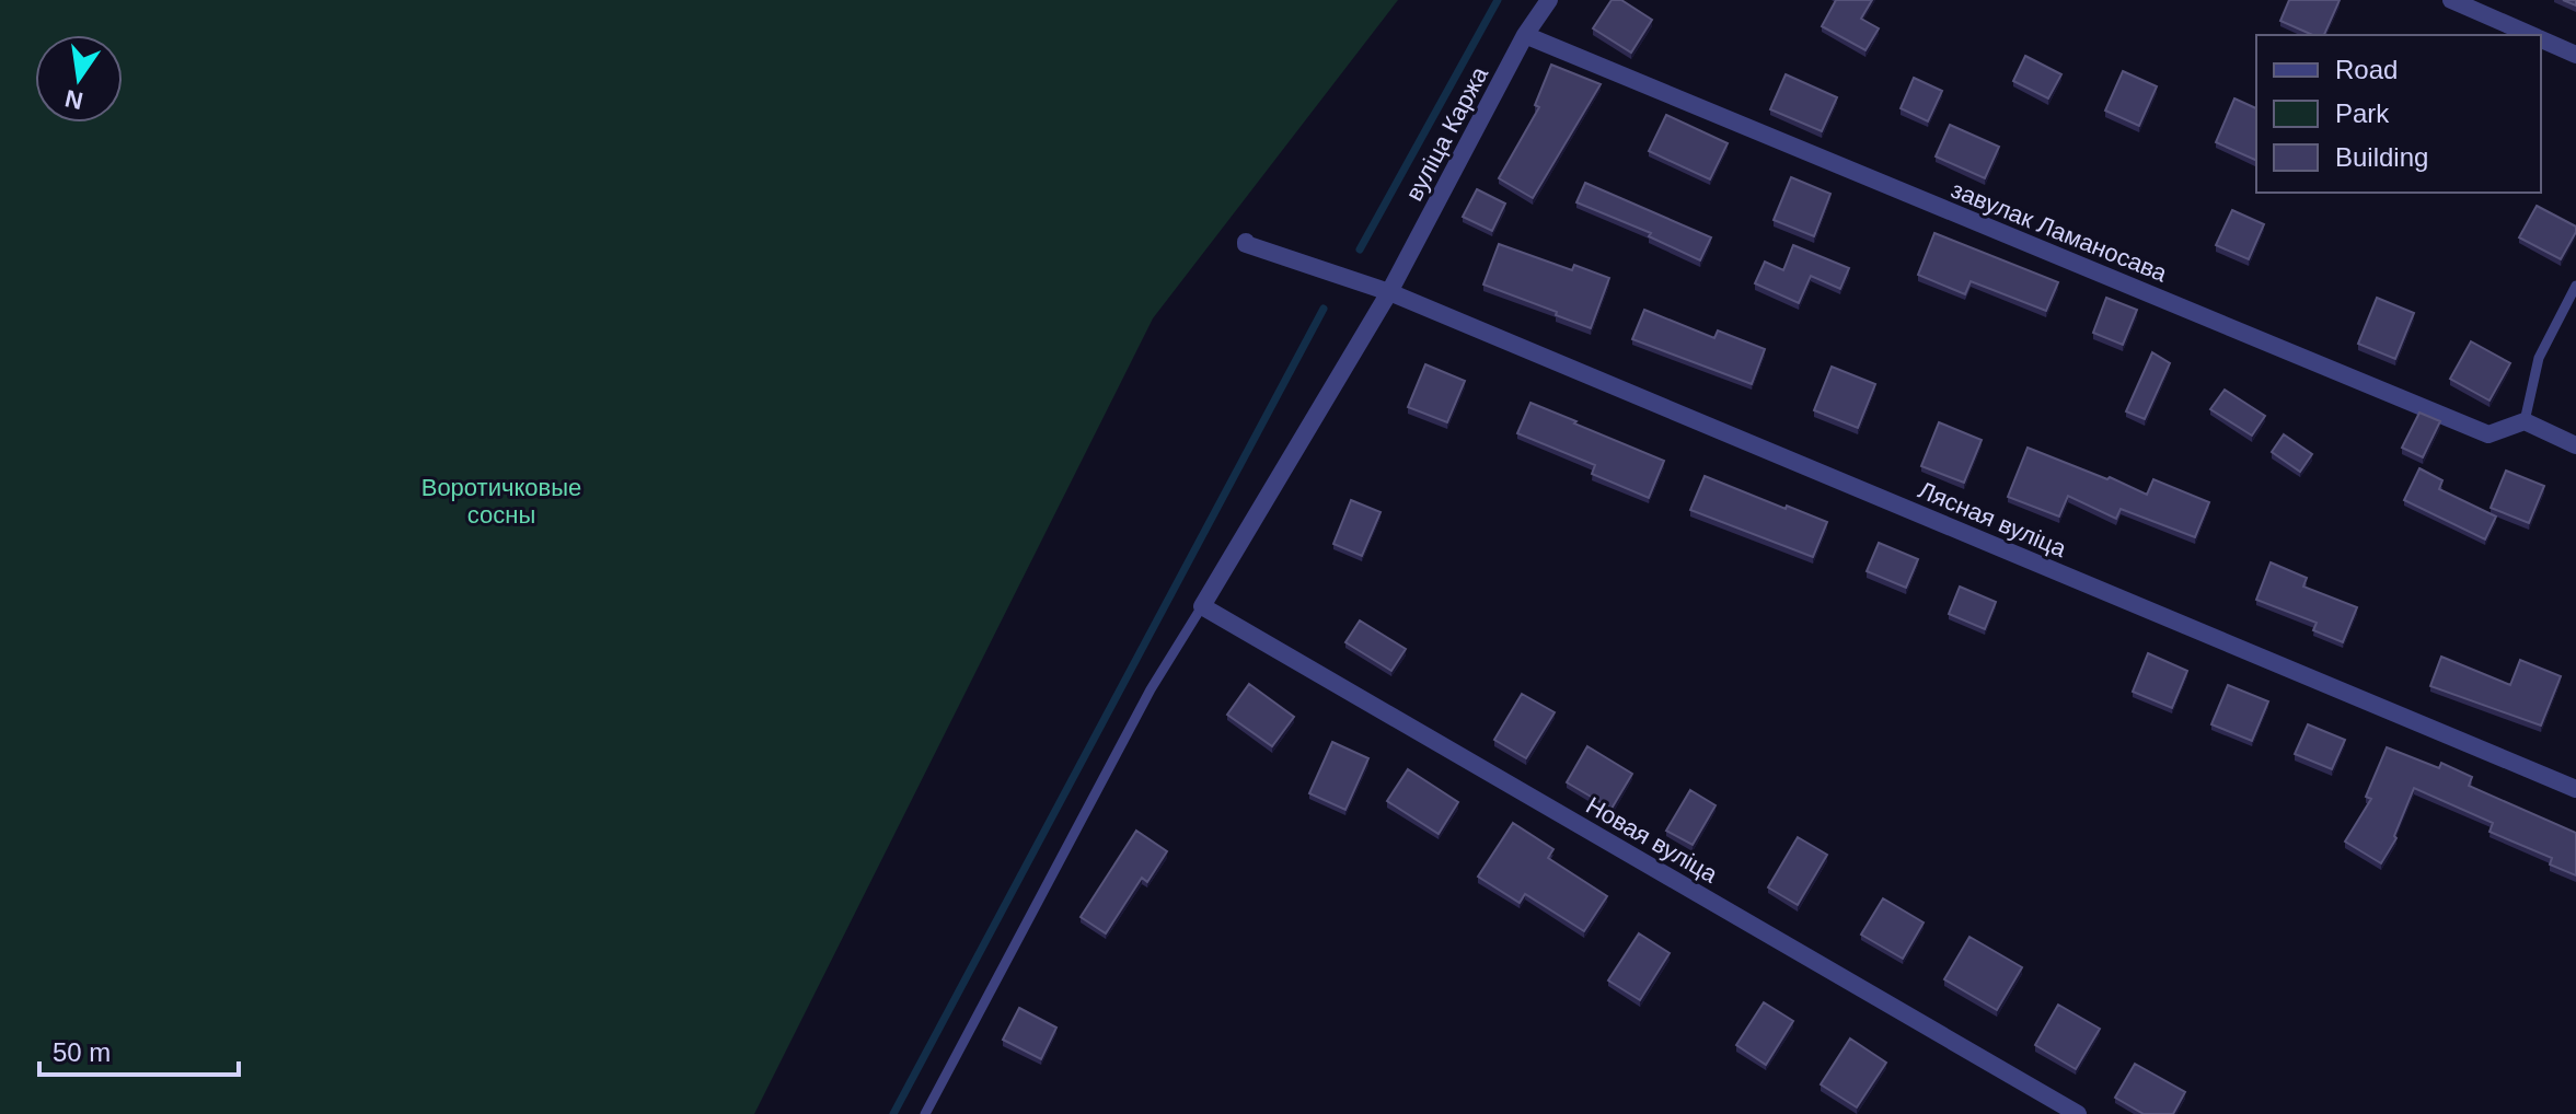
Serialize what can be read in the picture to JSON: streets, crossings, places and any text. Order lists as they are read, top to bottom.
{
  "streets": {
    "street": [
      "вуліца Каржа",
      "завулак Ламаносава",
      "Лясная вуліца",
      "Новая вуліца"
    ]
  },
  "crossings": [
    ["вуліца Каржа", "завулак Ламаносава"],
    ["вуліца Каржа", "Лясная вуліца"]
  ],
  "parks": ["Воротичковые сосны"],
  "legend": ["Road", "Park", "Building"],
  "scale_bar": "50 m",
  "north": "bottom"
}
